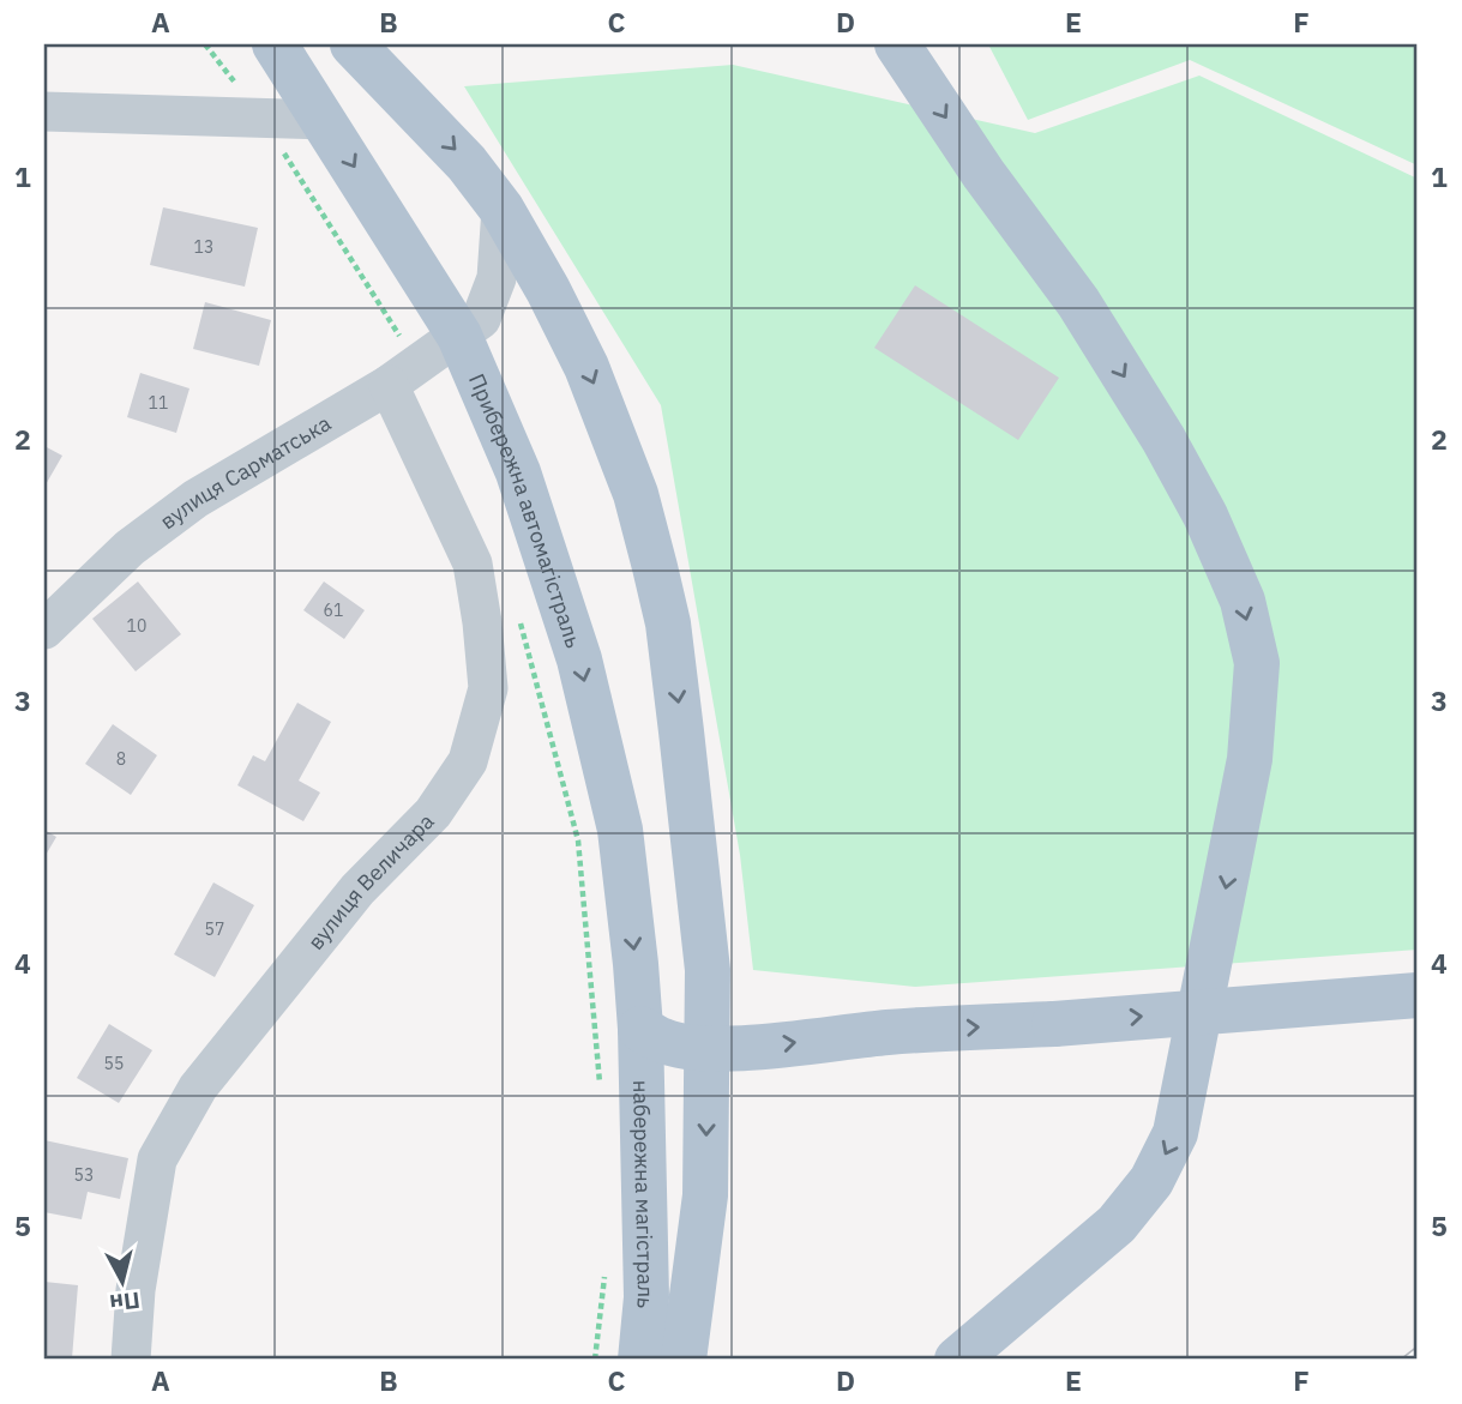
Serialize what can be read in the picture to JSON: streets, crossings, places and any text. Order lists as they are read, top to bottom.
{
  "streets": {
    "main road": ["Прибережна автомагістраль", "набережна магістраль"],
    "street": ["вулиця Сарматська", "вулиця Величара"]
  },
  "crossings": [
    ["вулиця Сарматська", "Прибережна автомагістраль"],
    ["вулиця Сарматська", "вулиця Величара"],
    ["Прибережна автомагістраль", "набережна магістраль"]
  ],
  "house_numbers": [
    "13",
    "11",
    "61",
    "10",
    "8",
    "57",
    "55",
    "53"
  ],
  "north": "bottom",
  "grid": {
    "columns": [
      "A",
      "B",
      "C",
      "D",
      "E",
      "F"
    ],
    "rows": [
      "1",
      "2",
      "3",
      "4",
      "5"
    ]
  }
}
